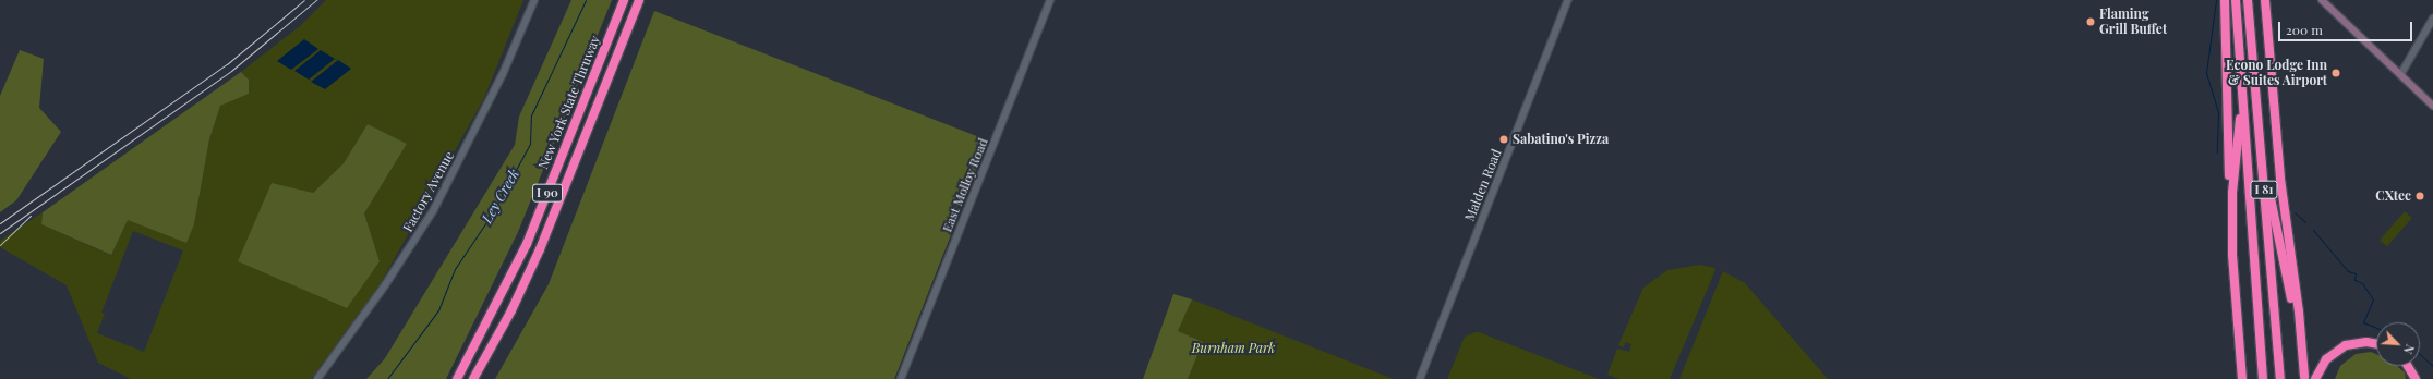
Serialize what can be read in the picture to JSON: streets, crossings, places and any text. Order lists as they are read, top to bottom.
{
  "streets": {
    "highway": ["New York State Thruway", "I 81", "I 90"],
    "street": ["East Molloy Road", "Malden Road", "Factory Avenue"]
  },
  "water": ["Ley Creek"],
  "parks": ["Burnham Park"],
  "places": [
    "Flaming Grill Buffet",
    "Econo Lodge Inn & Suites Airport",
    "Sabatino's Pizza",
    "CXtec"
  ],
  "scale_bar": "200 m",
  "north": "bottom right"
}
